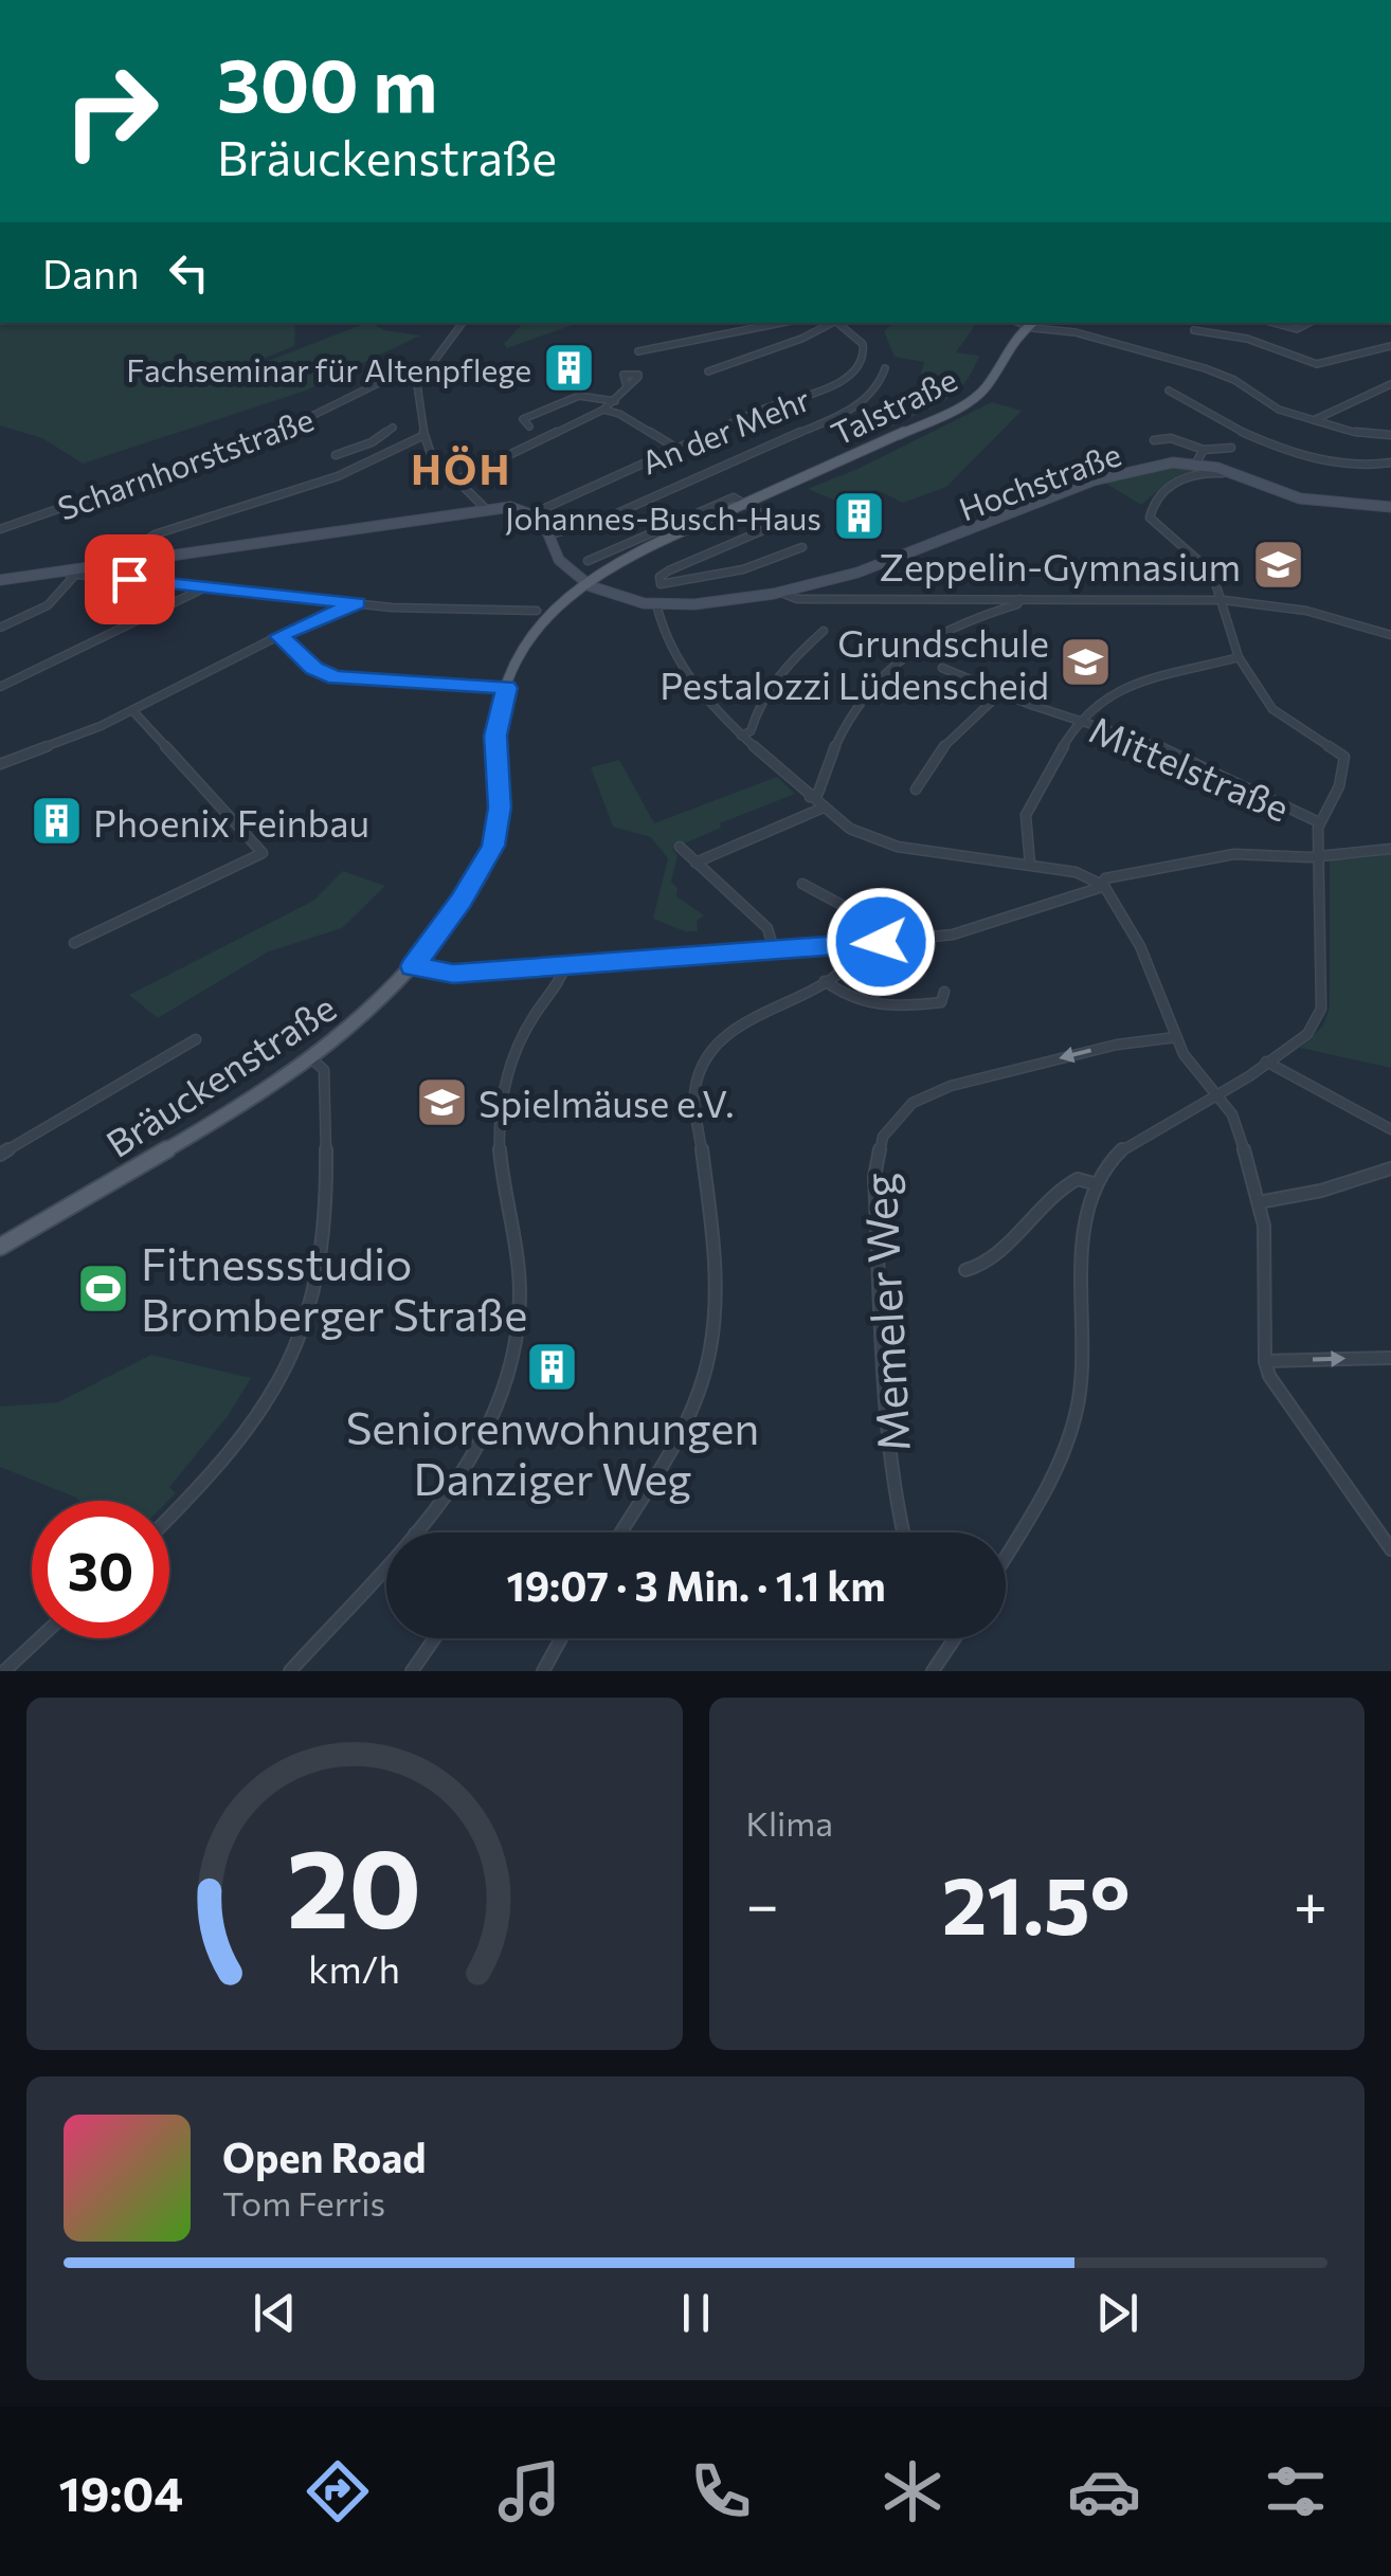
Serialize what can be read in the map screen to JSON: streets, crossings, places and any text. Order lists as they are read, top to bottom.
{
  "streets": {
    "main road": ["Talstraße", "Hochstraße", "Bräuckenstraße"],
    "street": [
      "An der Mehr",
      "Scharnhorststraße",
      "Mittelstraße",
      "Memeler Weg"
    ]
  },
  "crossings": [
    ["Talstraße", "Hochstraße"],
    ["Talstraße", "Bräuckenstraße"],
    ["Hochstraße", "Bräuckenstraße"]
  ],
  "districts": ["HÖH"],
  "places": {
    "building": [
      "Fachseminar für Altenpflege",
      "Johannes-Busch-Haus",
      "Phoenix Feinbau",
      "Seniorenwohnungen Danziger Weg"
    ],
    "school or university": ["Zeppelin-Gymnasium", "Grundschule Pestalozzi Lüdenscheid", "Spielmäuse e.V."],
    "sports": ["Fitnessstudio Bromberger Straße"]
  },
  "page": {
    "turn": ["300 m", "Bräuckenstraße"],
    "then": "Dann",
    "limit": "30",
    "trip": "19:07 · 3 Min. · 1.1 km",
    "tile": "Klima",
    "heat": ["−", "21.5°", "+"],
    "song": ["Open Road", "Tom Ferris"],
    "tabs": "19:04",
    "gauge": ["20", "km/h"]
  }
}
